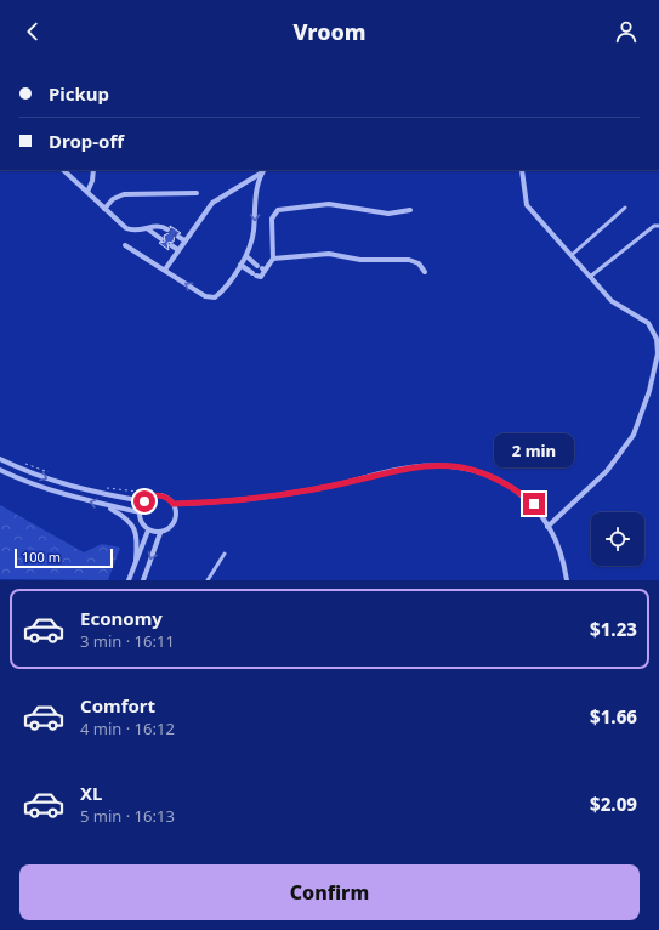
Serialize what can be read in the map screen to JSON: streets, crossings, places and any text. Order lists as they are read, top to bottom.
{
  "scale_bar": "100 m",
  "page": {
    "header": "Vroom",
    "banner": ["Pickup", "Drop-off"],
    "bubble": "2 min",
    "scale": "100 m",
    "list": [
      {
        "name": "Economy",
        "note": "3 min · 16:11",
        "value": "$1.23"
      },
      {
        "name": "Comfort",
        "note": "4 min · 16:12",
        "value": "$1.66"
      },
      {
        "name": "XL",
        "note": "5 min · 16:13",
        "value": "$2.09"
      }
    ],
    "buttons": "Confirm"
  }
}
